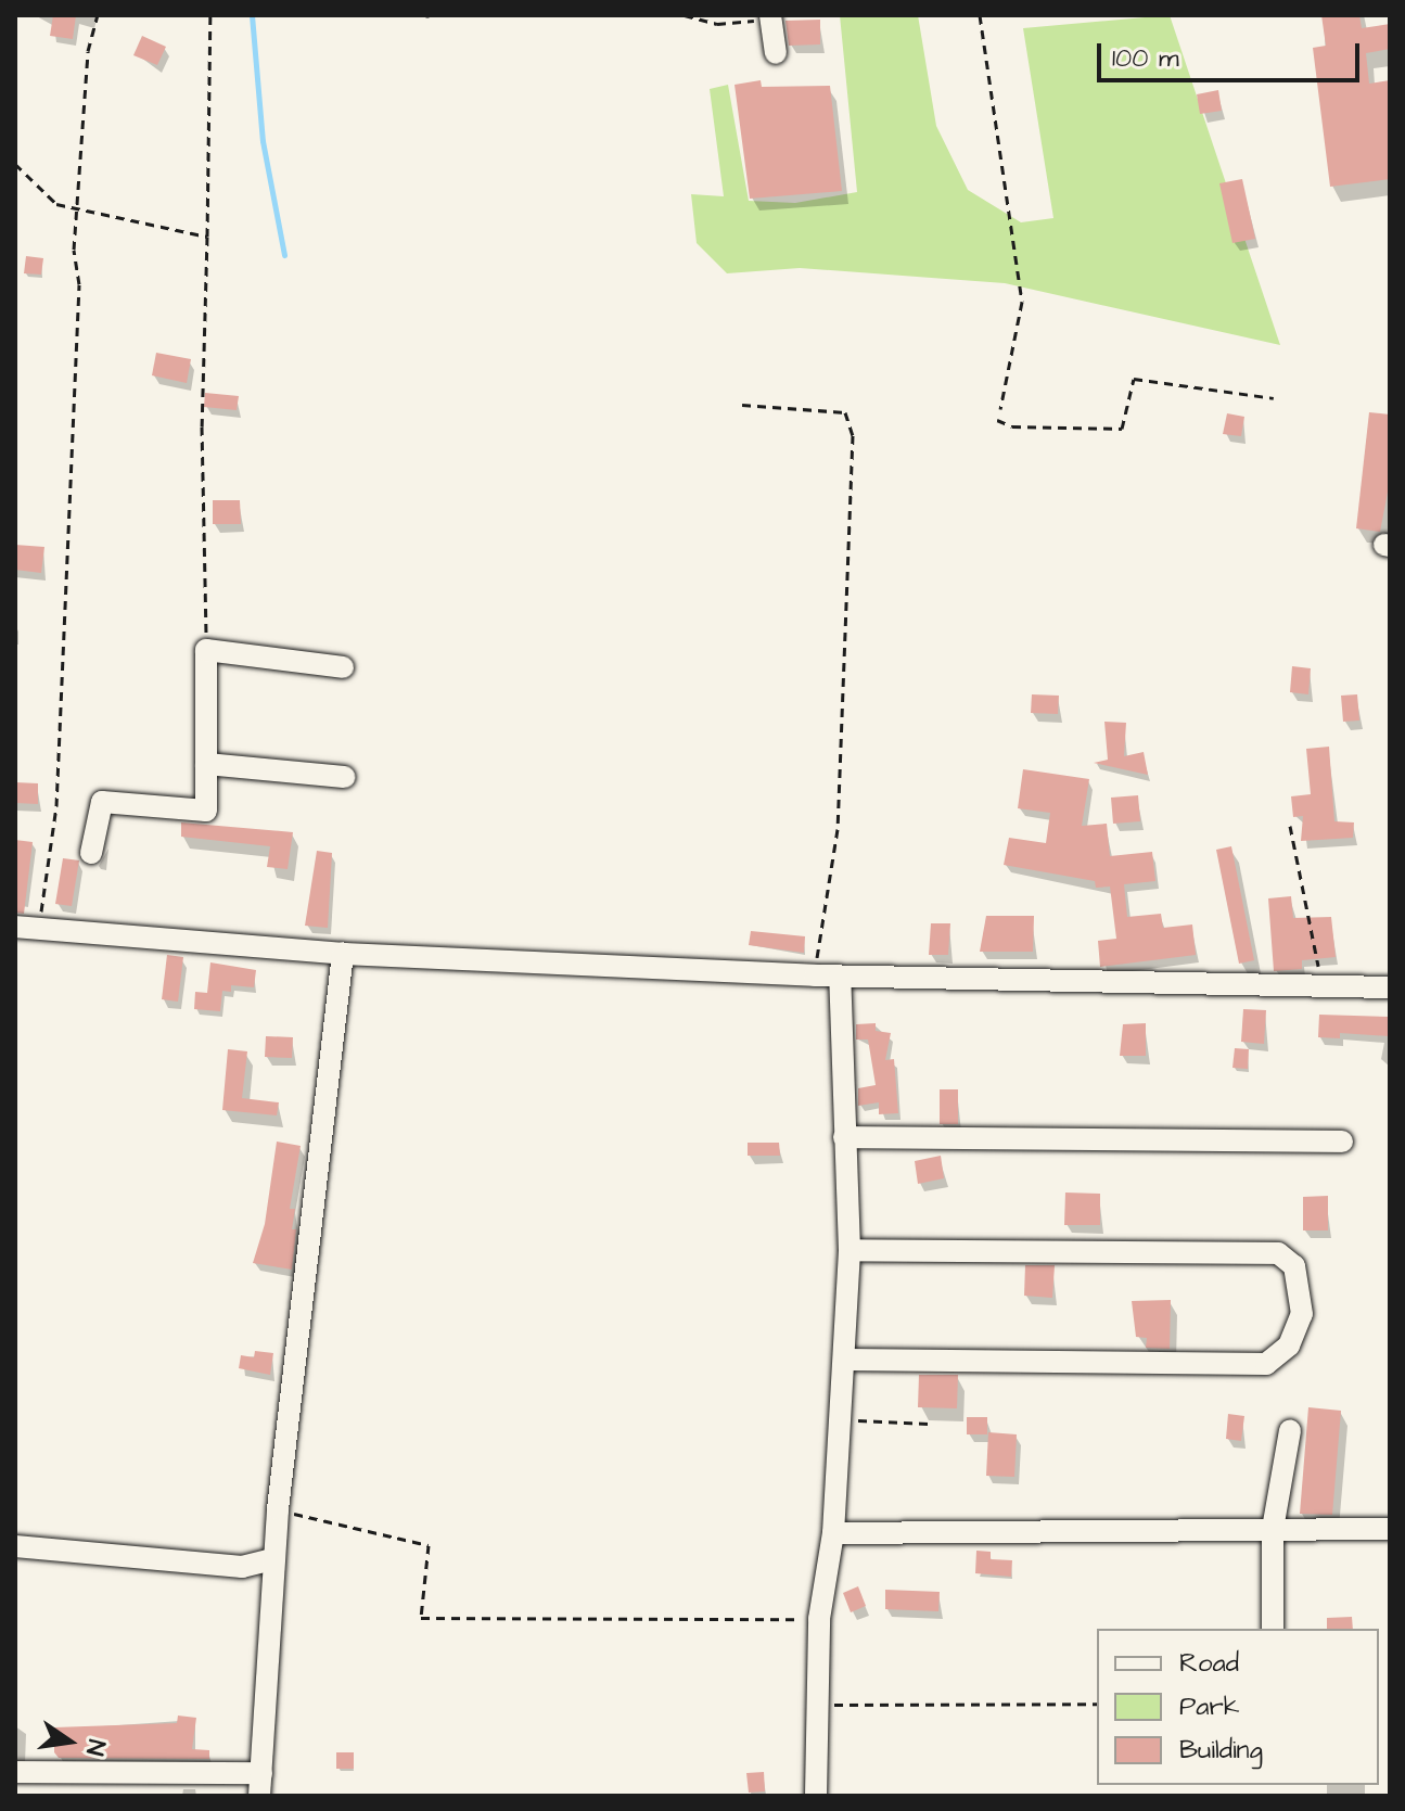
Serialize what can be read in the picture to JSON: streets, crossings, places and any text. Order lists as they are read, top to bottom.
{
  "legend": ["Road", "Park", "Building"],
  "scale_bar": "100 m",
  "north": "right"
}
